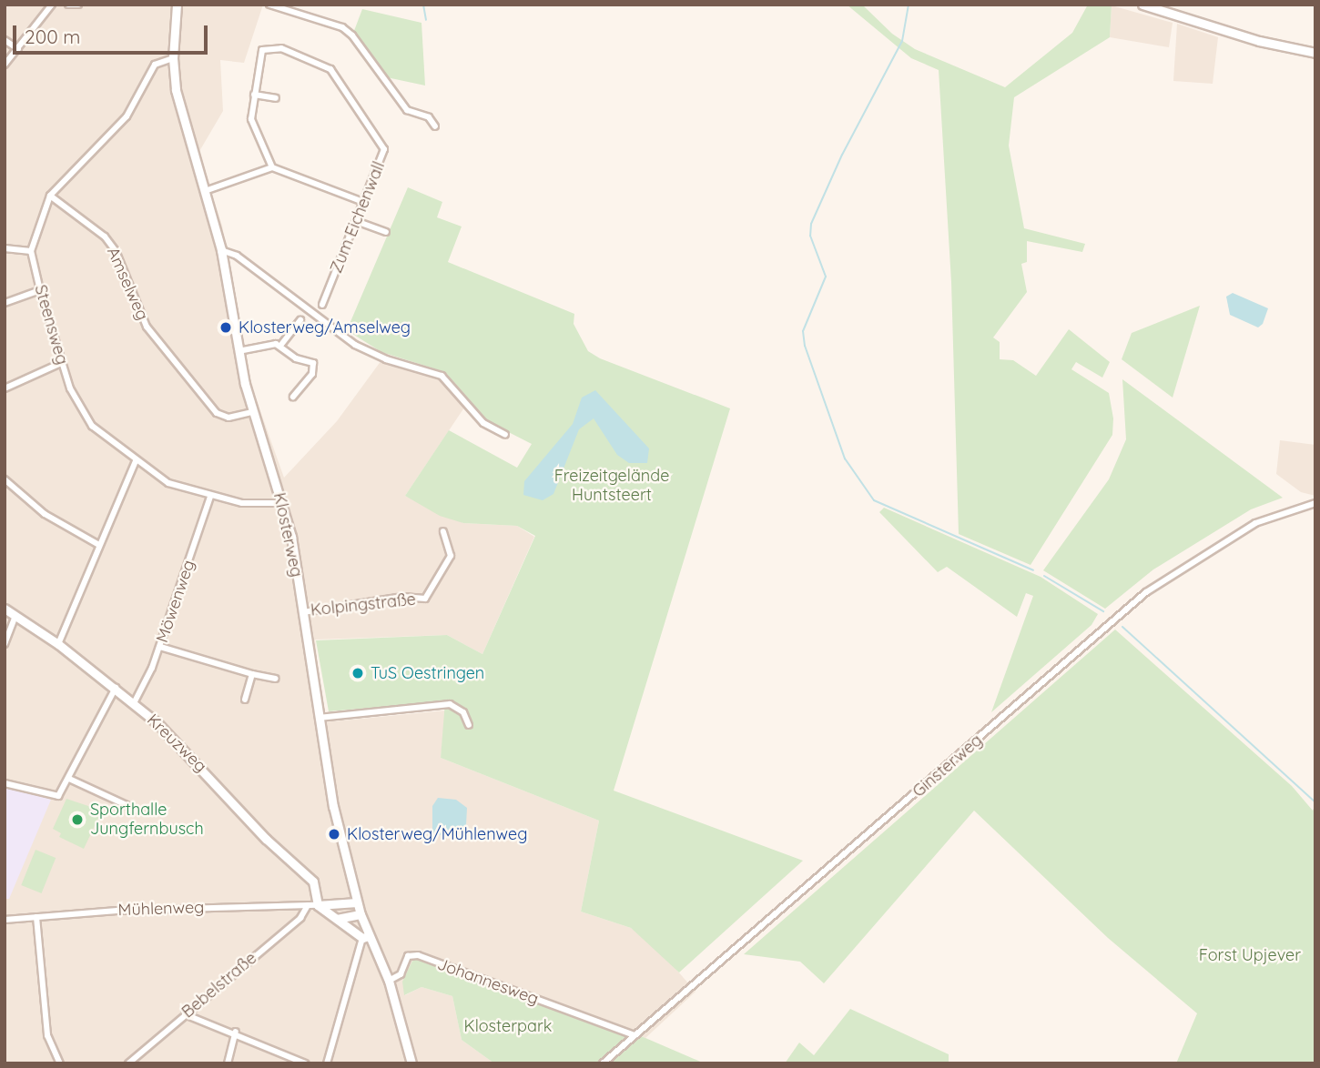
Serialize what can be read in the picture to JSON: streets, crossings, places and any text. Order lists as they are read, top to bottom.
{
  "streets": {
    "street": [
      "Zum Eichenwall",
      "Amselweg",
      "Steensweg",
      "Klosterweg",
      "Möwenweg",
      "Kolpingstraße",
      "Kreuzweg",
      "Ginsterweg",
      "Mühlenweg",
      "Johannesweg",
      "Bebelstraße"
    ]
  },
  "crossings": [
    ["Amselweg", "Klosterweg"],
    ["Steensweg", "Klosterweg"],
    ["Steensweg", "Möwenweg"],
    ["Klosterweg", "Kolpingstraße"],
    ["Klosterweg", "Mühlenweg"],
    ["Klosterweg", "Johannesweg"],
    ["Möwenweg", "Kreuzweg"],
    ["Kreuzweg", "Mühlenweg"],
    ["Ginsterweg", "Johannesweg"],
    ["Mühlenweg", "Bebelstraße"]
  ],
  "parks": ["Freizeitgelände Huntsteert", "Forst Upjever", "Klosterpark"],
  "places": [
    "Klosterweg/Amselweg",
    "TuS Oestringen",
    "Sporthalle Jungfernbusch",
    "Klosterweg/Mühlenweg"
  ],
  "scale_bar": "200 m"
}
